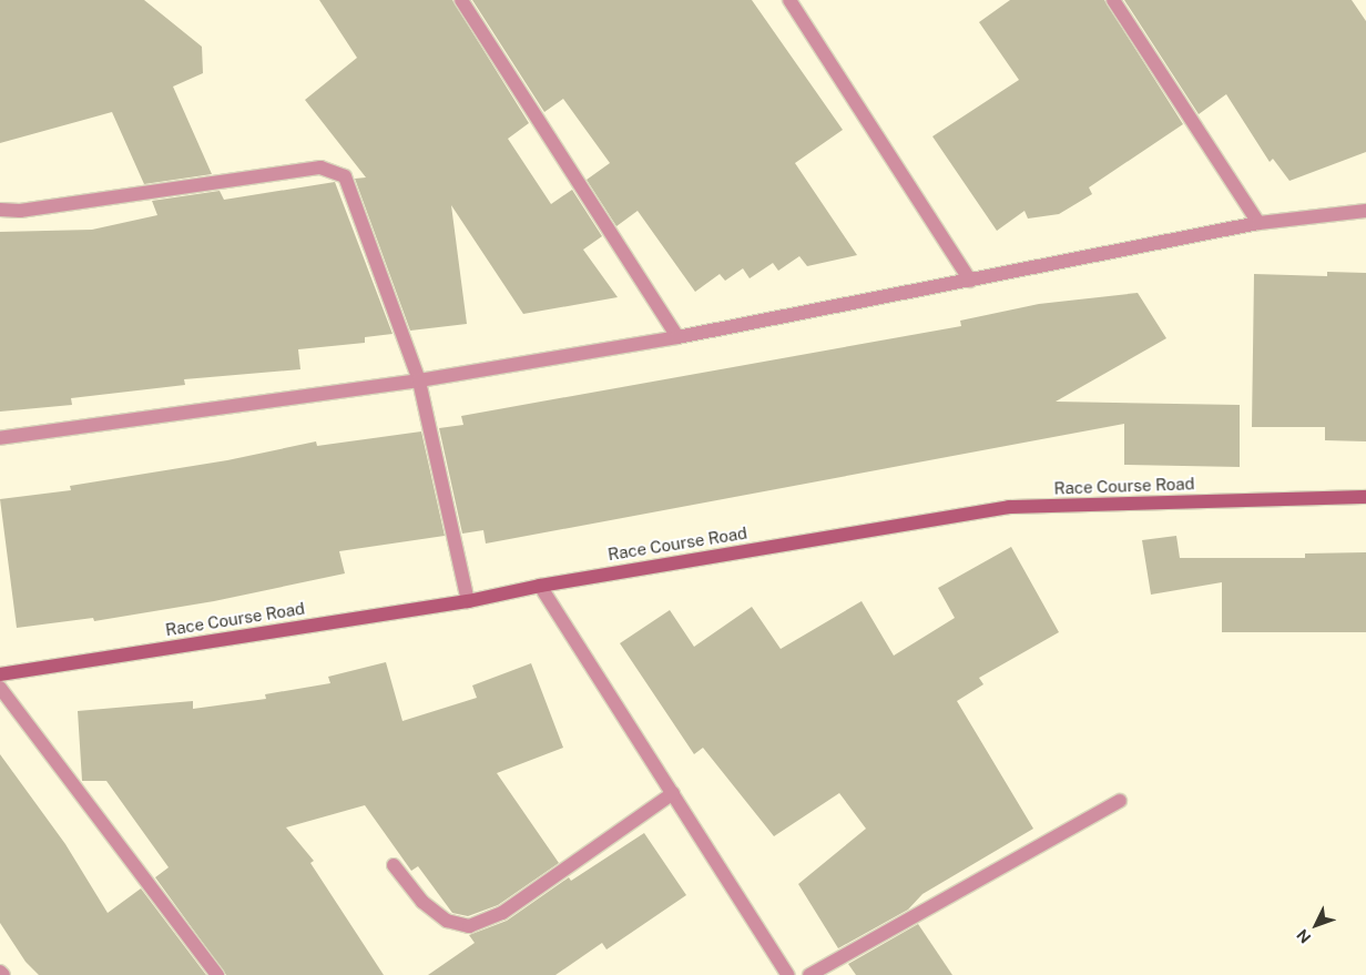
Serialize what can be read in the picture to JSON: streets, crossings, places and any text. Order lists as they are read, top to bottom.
{
  "streets": {
    "street": ["Race Course Road"]
  },
  "north": "bottom left"
}
